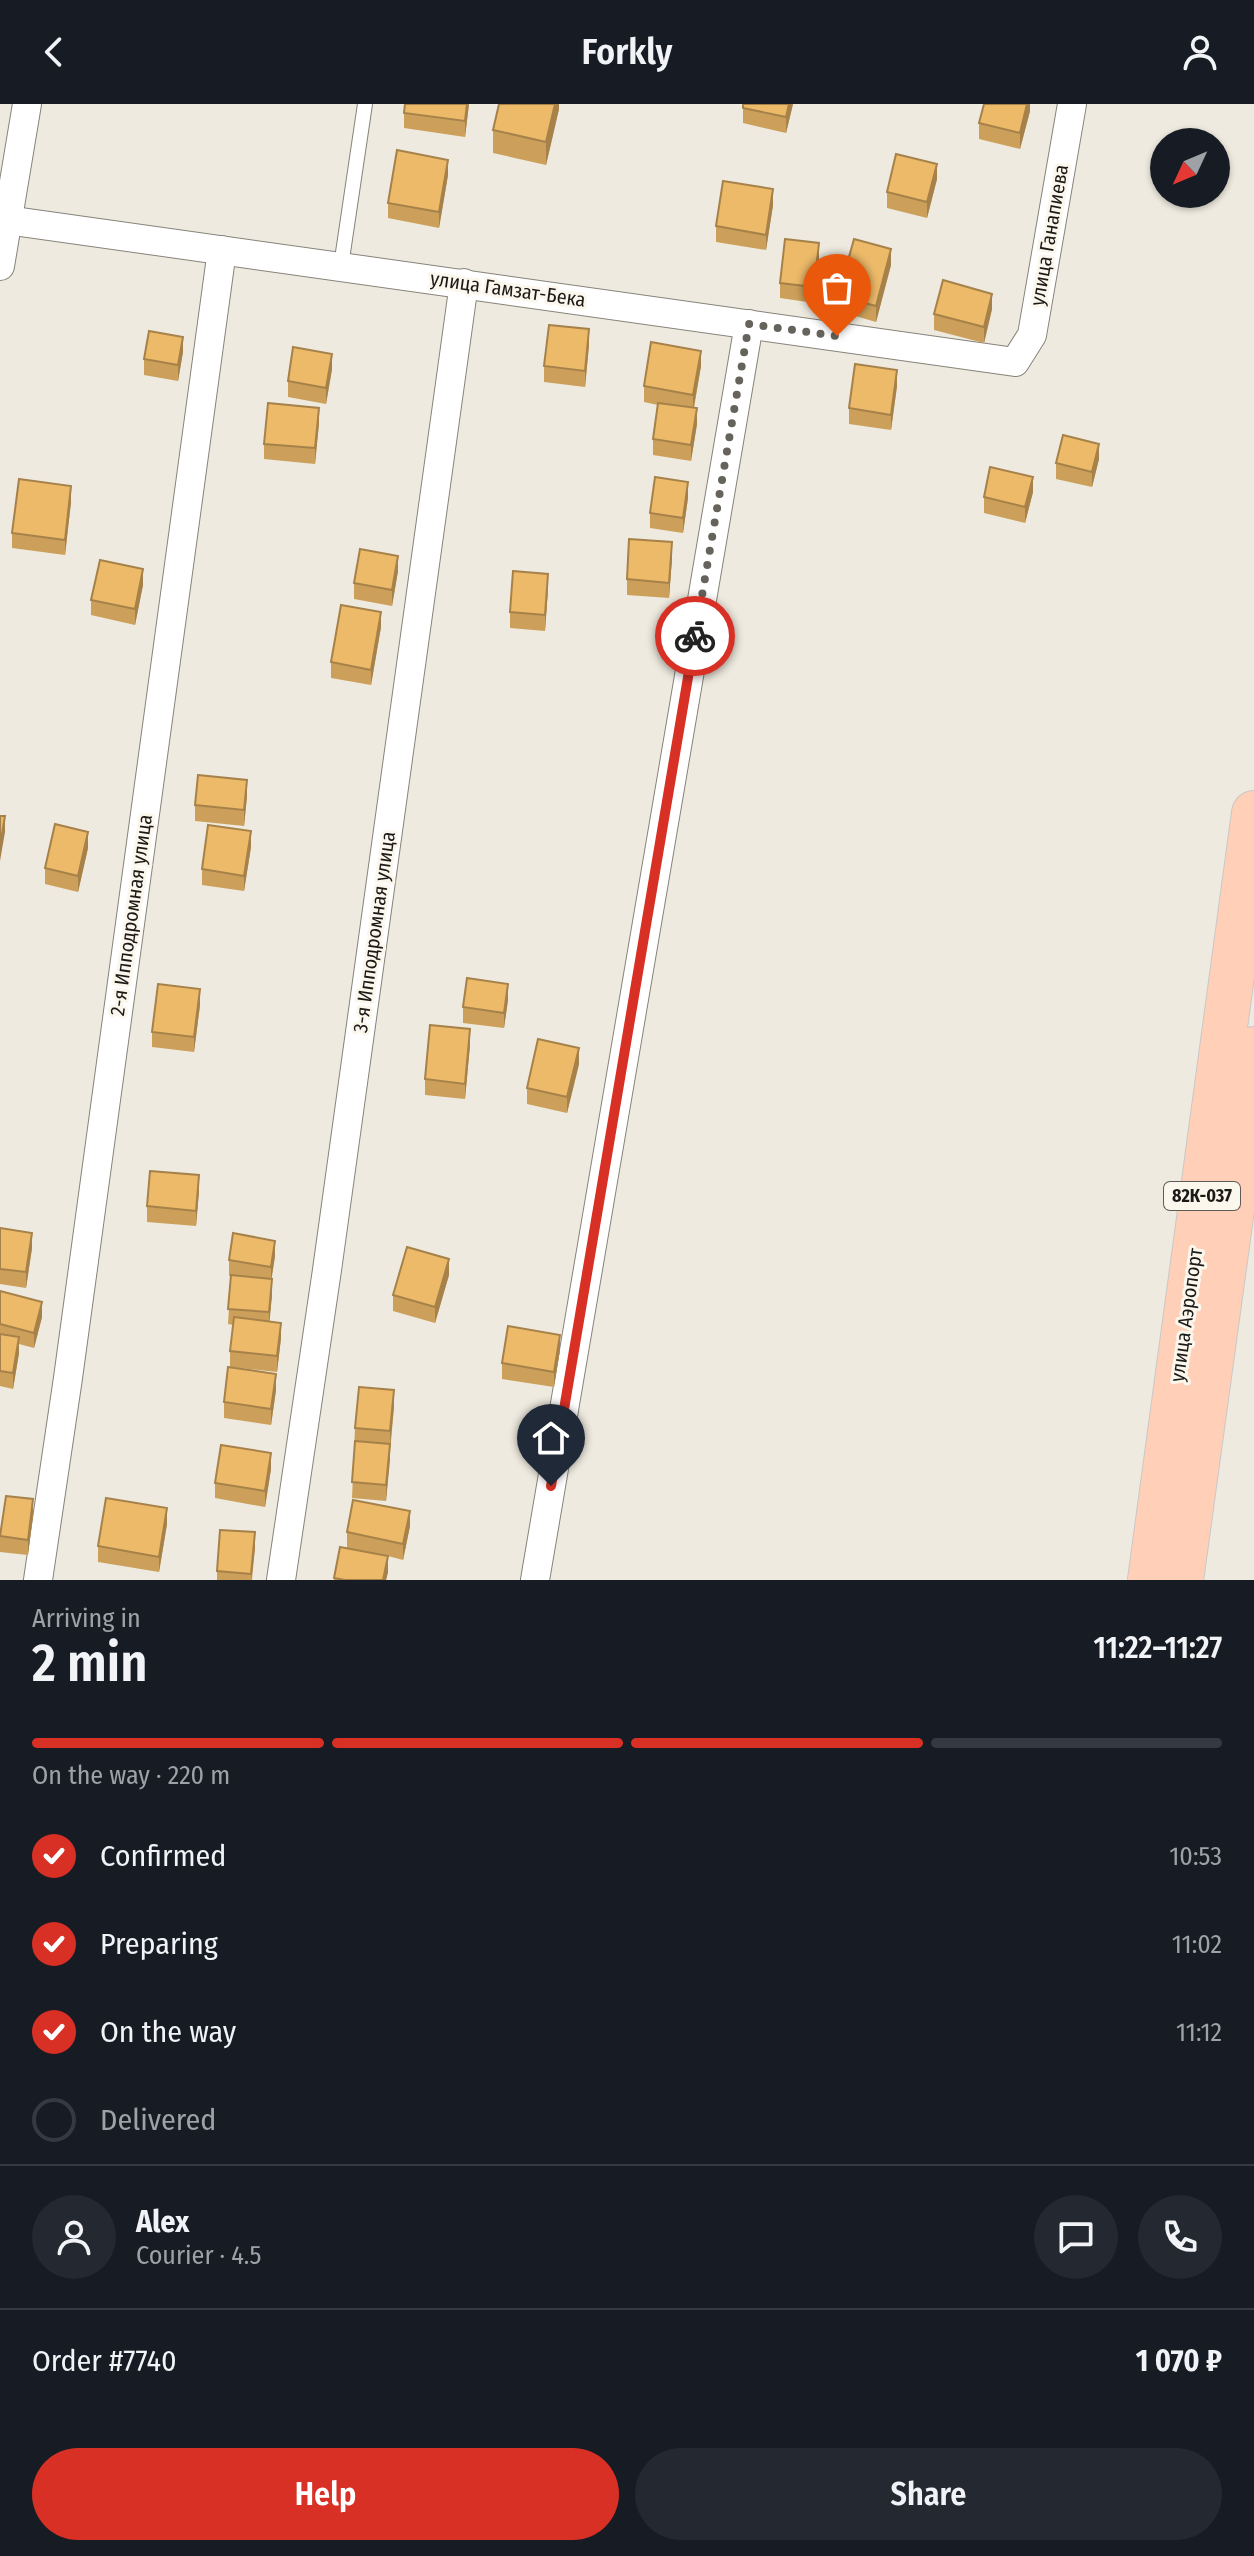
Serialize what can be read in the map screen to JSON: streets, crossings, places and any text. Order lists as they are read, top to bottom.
{
  "streets": {
    "main road": ["82К-037", "улица Аэропорт"],
    "street": [
      "улица Ганапиева",
      "улица Гамзат-Бека",
      "2-я Ипподромная улица",
      "3-я Ипподромная улица"
    ]
  },
  "crossings": [
    ["улица Ганапиева", "улица Гамзат-Бека"],
    ["улица Гамзат-Бека", "2-я Ипподромная улица"],
    ["улица Гамзат-Бека", "3-я Ипподромная улица"]
  ],
  "north": "bottom left",
  "page": {
    "header": "Forkly",
    "heading": ["2 min", "Arriving in", "11:22–11:27"],
    "panel": [
      "Alex",
      "Courier · 4.5",
      "Order #7740",
      "1 070 ₽"
    ],
    "bar": "On the way · 220 m",
    "list": [
      ["Confirmed", "10:53"],
      ["Preparing", "11:02"],
      ["On the way", "11:12"],
      "Delivered"
    ],
    "buttons": ["Help", "Share"]
  }
}
